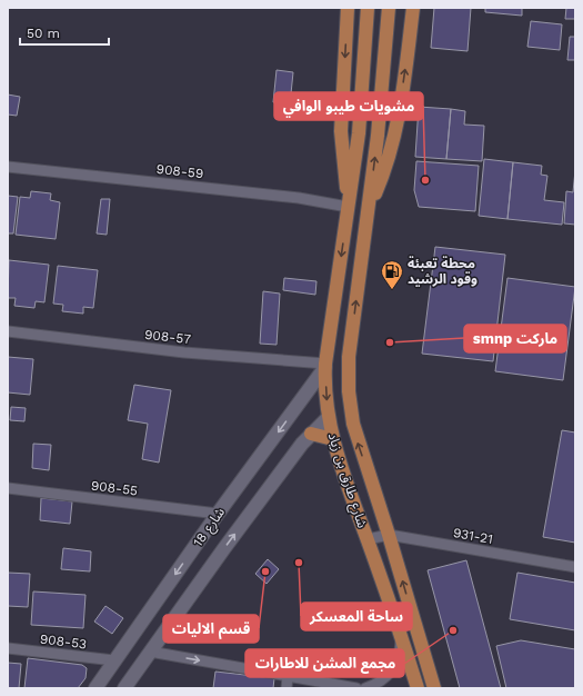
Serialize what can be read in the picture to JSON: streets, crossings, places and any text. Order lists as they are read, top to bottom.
{
  "streets": {
    "main road": ["شارع طارق بن زياد"],
    "street": [
      "908-59",
      "908-57",
      "908-55",
      "شارع 18",
      "931-21",
      "908-53"
    ]
  },
  "crossings": [
    ["908-59", "شارع طارق بن زياد"],
    ["908-57", "شارع طارق بن زياد"],
    ["908-57", "شارع 18"],
    ["شارع طارق بن زياد", "شارع 18"],
    ["شارع طارق بن زياد", "931-21"],
    ["908-55", "شارع 18"],
    ["شارع 18", "908-53"]
  ],
  "places": {
    "other": [
      "مشويات طيبو الوافي",
      "smnp ماركت",
      "ساحة المعسكر",
      "قسم الاليات",
      "مجمع المشن للاطارات"
    ],
    "fuel station": ["محطة تعبئة وقود الرشيد"]
  },
  "scale_bar": "50 m"
}
